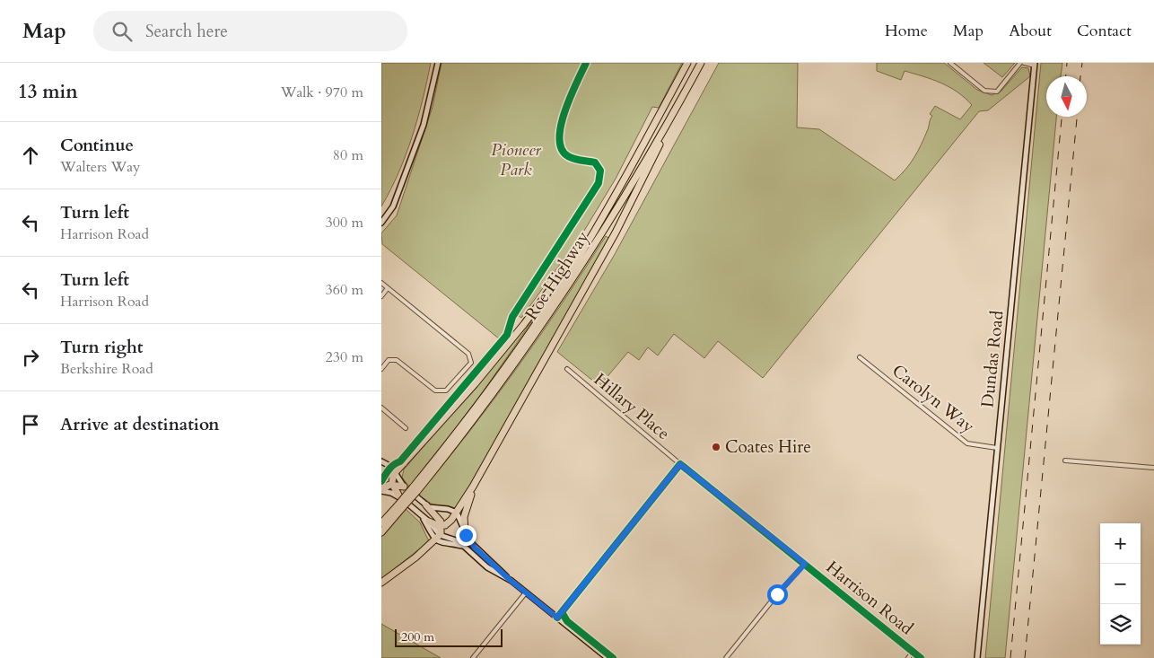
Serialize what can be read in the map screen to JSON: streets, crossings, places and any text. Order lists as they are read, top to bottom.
{
  "streets": {
    "highway": ["Roe Highway"],
    "main road": ["Dundas Road"],
    "street": ["Carolyn Way", "Hillary Place", "Harrison Road"]
  },
  "crossings": [
    ["Dundas Road", "Carolyn Way"],
    ["Hillary Place", "Harrison Road"]
  ],
  "parks": ["Pioneer Park"],
  "places": ["Coates Hire"],
  "scale_bar": "200 m",
  "north": "bottom",
  "page": {
    "header": "Map",
    "search": "Search here",
    "nav": [
      "Home",
      "Map",
      "About",
      "Contact"
    ],
    "heading": ["13 min", "Walk · 970 m"],
    "list": [
      ["Continue", "Walters Way", "80 m"],
      ["Turn left", "Harrison Road", "300 m"],
      ["Turn left", "Harrison Road", "360 m"],
      ["Turn right", "Berkshire Road", "230 m"],
      "Arrive at destination"
    ],
    "map_buttons": ["+", "−"],
    "scale": "200 m"
  }
}
